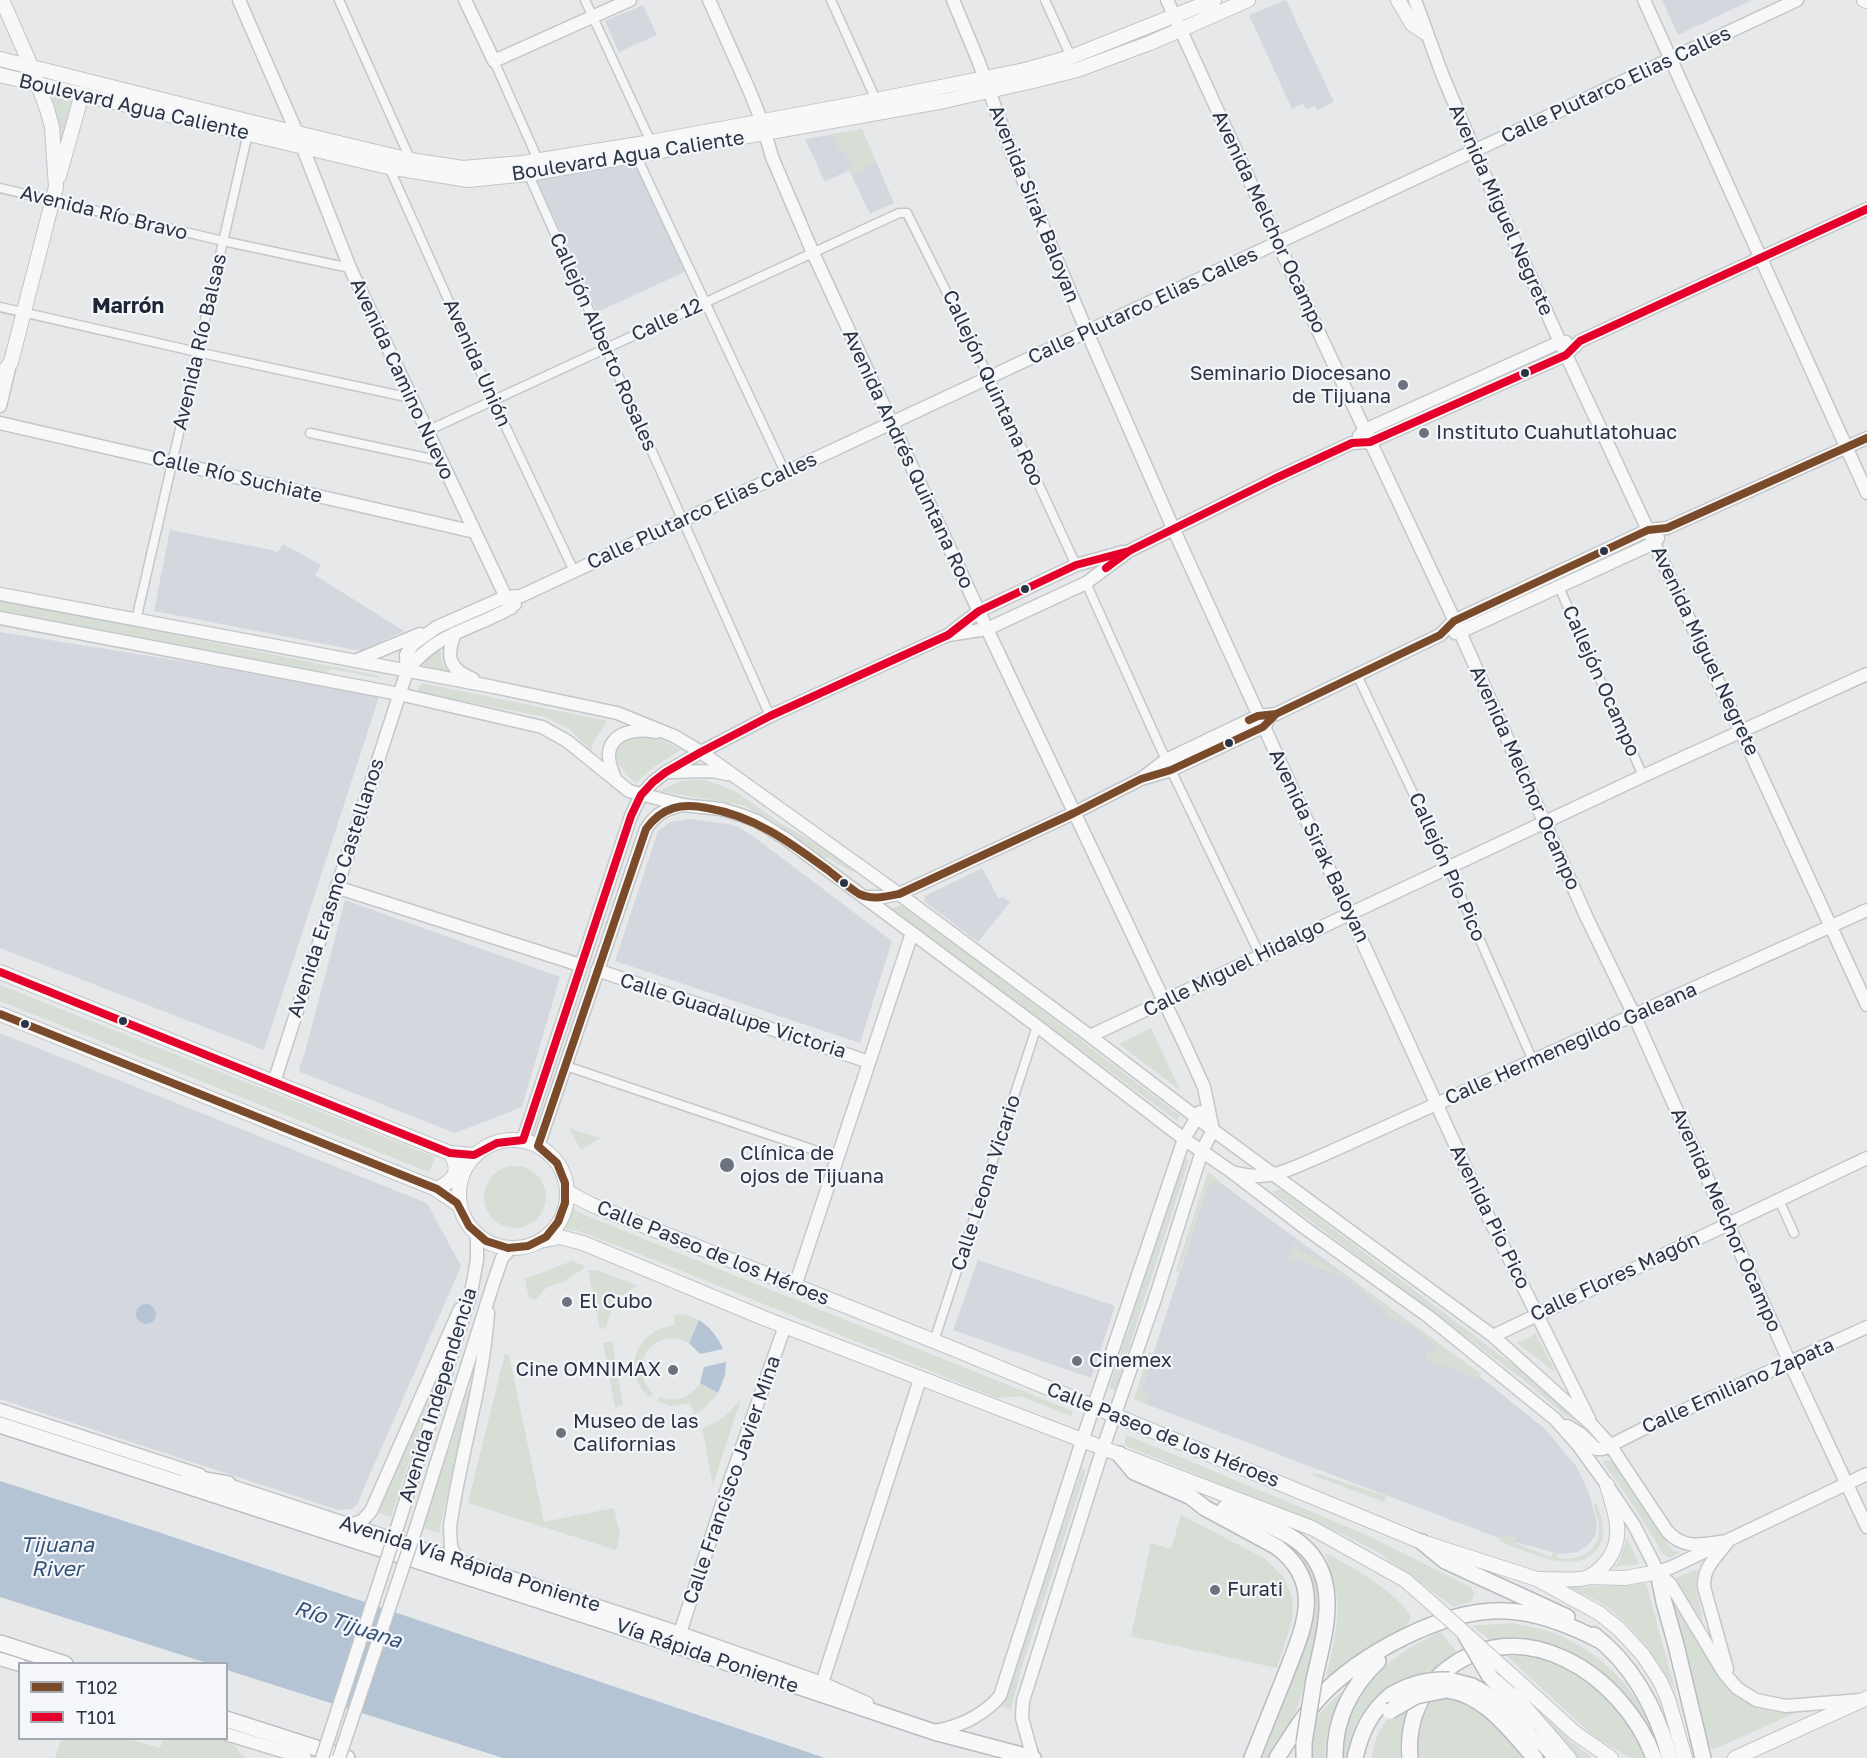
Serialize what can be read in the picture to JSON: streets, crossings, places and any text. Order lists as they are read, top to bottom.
{
  "streets": {
    "highway": ["Avenida Vía Rápida Poniente", "Vía Rápida Poniente"],
    "main road": [
      "Calle Plutarco Elias Calles",
      "Boulevard Agua Caliente",
      "Avenida Sirak Baloyan",
      "Avenida Miguel Negrete",
      "Avenida Melchor Ocampo",
      "Avenida Camino Nuevo",
      "Avenida Andrés Quintana Roo",
      "Calle Río Suchiate",
      "Avenida Erasmo Castellanos",
      "Calle Miguel Hidalgo",
      "Calle Guadalupe Victoria",
      "Calle Hermenegildo Galeana",
      "Avenida Pio Pico",
      "Calle Paseo de los Héroes",
      "Calle Flores Magón",
      "Calle Emiliano Zapata",
      "Avenida Independencia",
      "Calle Francisco Javier Mina"
    ],
    "street": [
      "Avenida Río Bravo",
      "Calle 12",
      "Avenida Río Balsas",
      "Callejón Alberto Rosales",
      "Avenida Unión",
      "Callejón Quintana Roo",
      "Callejón Ocampo",
      "Callejón Pío Pico",
      "Calle Leona Vicario"
    ]
  },
  "crossings": [
    ["Calle Plutarco Elias Calles", "Avenida Sirak Baloyan"],
    ["Calle Plutarco Elias Calles", "Avenida Miguel Negrete"],
    ["Calle Plutarco Elias Calles", "Avenida Melchor Ocampo"],
    ["Calle Plutarco Elias Calles", "Callejón Alberto Rosales"],
    ["Calle Plutarco Elias Calles", "Avenida Unión"],
    ["Calle Plutarco Elias Calles", "Avenida Camino Nuevo"],
    ["Calle Plutarco Elias Calles", "Callejón Quintana Roo"],
    ["Calle Plutarco Elias Calles", "Avenida Andrés Quintana Roo"],
    ["Calle Plutarco Elias Calles", "Avenida Erasmo Castellanos"],
    ["Boulevard Agua Caliente", "Avenida Sirak Baloyan"],
    ["Boulevard Agua Caliente", "Avenida Melchor Ocampo"],
    ["Boulevard Agua Caliente", "Avenida Río Balsas"],
    ["Boulevard Agua Caliente", "Callejón Alberto Rosales"],
    ["Boulevard Agua Caliente", "Avenida Unión"],
    ["Boulevard Agua Caliente", "Avenida Camino Nuevo"],
    ["Boulevard Agua Caliente", "Avenida Andrés Quintana Roo"],
    ["Avenida Sirak Baloyan", "Calle Miguel Hidalgo"],
    ["Avenida Sirak Baloyan", "Calle Hermenegildo Galeana"],
    ["Avenida Sirak Baloyan", "Avenida Pio Pico"],
    ["Avenida Miguel Negrete", "Calle Miguel Hidalgo"],
    ["Avenida Miguel Negrete", "Calle Hermenegildo Galeana"],
    ["Avenida Río Bravo", "Avenida Río Balsas"],
    ["Avenida Río Bravo", "Avenida Camino Nuevo"],
    ["Avenida Melchor Ocampo", "Calle Miguel Hidalgo"],
    ["Avenida Melchor Ocampo", "Calle Hermenegildo Galeana"],
    ["Avenida Melchor Ocampo", "Calle Flores Magón"],
    ["Avenida Melchor Ocampo", "Calle Emiliano Zapata"],
    ["Calle 12", "Callejón Alberto Rosales"],
    ["Calle 12", "Avenida Unión"],
    ["Calle 12", "Avenida Camino Nuevo"],
    ["Calle 12", "Callejón Quintana Roo"],
    ["Calle 12", "Avenida Andrés Quintana Roo"],
    ["Avenida Río Balsas", "Calle Río Suchiate"],
    ["Avenida Camino Nuevo", "Calle Río Suchiate"],
    ["Avenida Andrés Quintana Roo", "Calle Miguel Hidalgo"],
    ["Callejón Ocampo", "Calle Miguel Hidalgo"],
    ["Callejón Pío Pico", "Calle Miguel Hidalgo"],
    ["Callejón Pío Pico", "Calle Hermenegildo Galeana"],
    ["Calle Hermenegildo Galeana", "Avenida Pio Pico"],
    ["Calle Leona Vicario", "Calle Paseo de los Héroes"],
    ["Avenida Pio Pico", "Calle Flores Magón"],
    ["Calle Paseo de los Héroes", "Avenida Independencia"],
    ["Calle Paseo de los Héroes", "Calle Francisco Javier Mina"],
    ["Calle Francisco Javier Mina", "Avenida Vía Rápida Poniente"],
    ["Avenida Vía Rápida Poniente", "Vía Rápida Poniente"]
  ],
  "districts": ["Marrón"],
  "water": ["Tijuana River", "Río Tijuana"],
  "places": [
    "Seminario Diocesano de Tijuana",
    "Instituto Cuahutlatohuac",
    "Clínica de ojos de Tijuana",
    "El Cubo",
    "Cinemex",
    "Cine OMNIMAX",
    "Museo de las Californias",
    "Furati"
  ],
  "lines": ["transit line T101", "transit line T102"],
  "legend": ["T102", "T101"]
}
